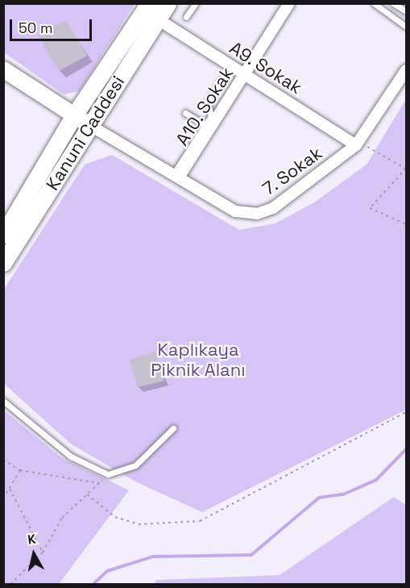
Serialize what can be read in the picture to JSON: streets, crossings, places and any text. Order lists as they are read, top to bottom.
{
  "streets": {
    "main road": ["Kanuni Caddesi"],
    "street": ["A9. Sokak", "A10. Sokak", "7. Sokak"]
  },
  "crossings": [
    ["A9. Sokak", "A10. Sokak"],
    ["A9. Sokak", "Kanuni Caddesi"],
    ["A9. Sokak", "7. Sokak"],
    ["A10. Sokak", "7. Sokak"],
    ["Kanuni Caddesi", "7. Sokak"]
  ],
  "parks": ["Kaplıkaya Piknik Alanı"],
  "scale_bar": "50 m",
  "north": "top"
}
